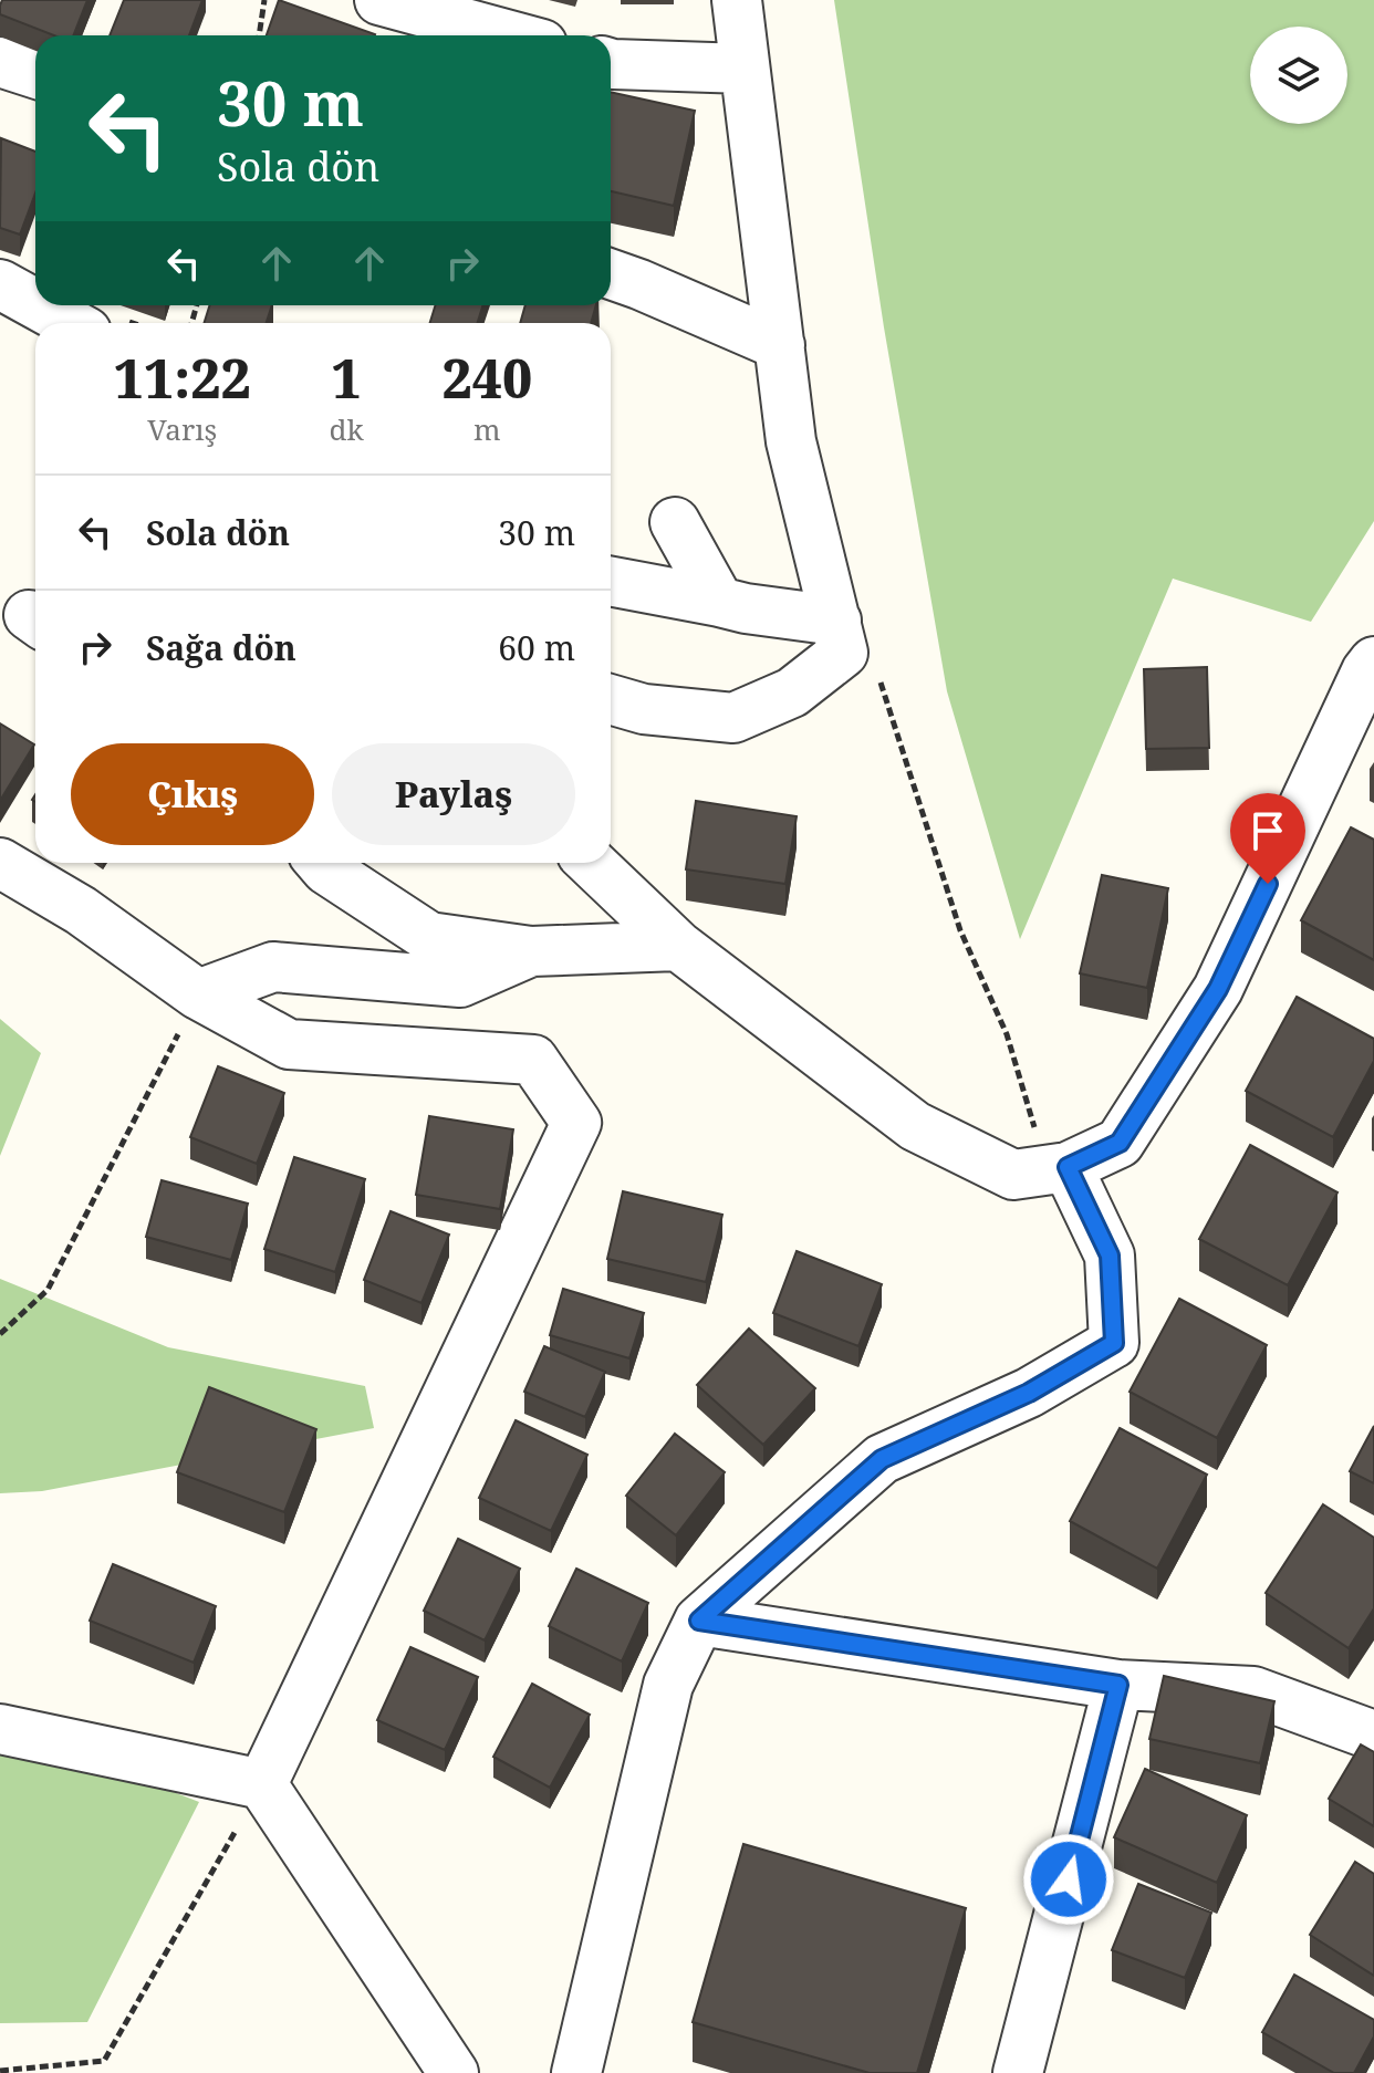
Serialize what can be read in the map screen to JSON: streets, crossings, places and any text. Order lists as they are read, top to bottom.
{
  "page": {
    "turn": ["30 m", "Sola dön"],
    "eta": [
      "11:22",
      "Varış",
      "1",
      "dk",
      "240",
      "m"
    ],
    "list": [
      {
        "name": "Sola dön",
        "value": "30 m"
      },
      {
        "name": "Sağa dön",
        "value": "60 m"
      }
    ],
    "buttons": ["Çıkış", "Paylaş"]
  }
}
